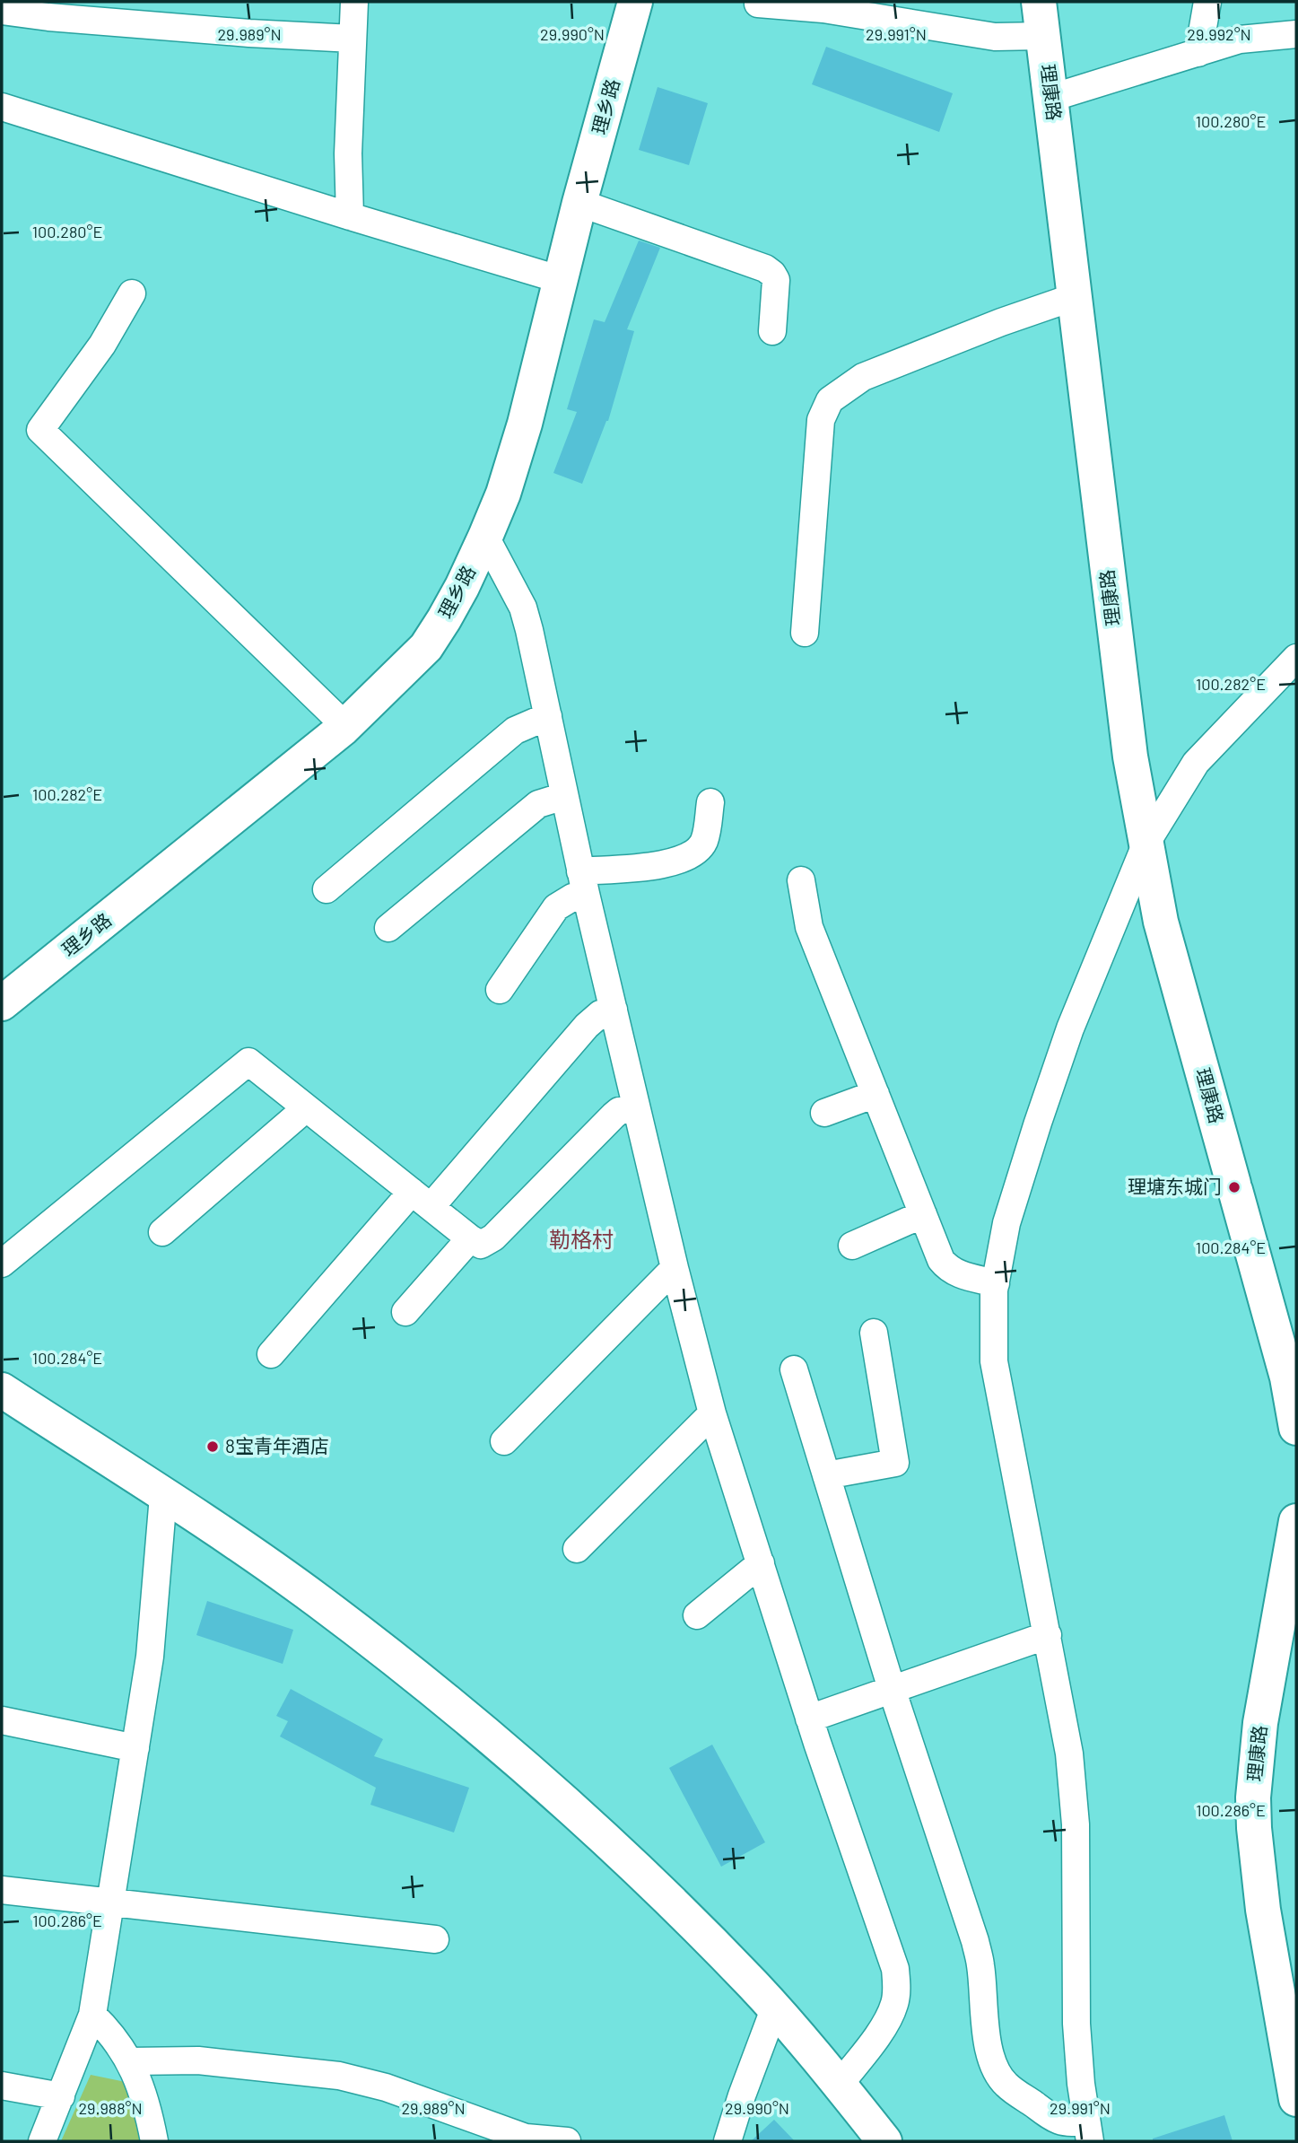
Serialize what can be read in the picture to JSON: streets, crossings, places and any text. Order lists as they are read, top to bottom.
{
  "streets": {
    "main road": ["理康路", "理乡路"]
  },
  "districts": ["勒格村"],
  "places": ["理塘东城门", "8宝青年酒店"],
  "coordinates": [
    "29.992°N",
    "29.989°N",
    "29.990°N",
    "29.991°N",
    "100.280°E",
    "100.282°E",
    "100.284°E",
    "100.286°E",
    "29.988°N"
  ]
}
